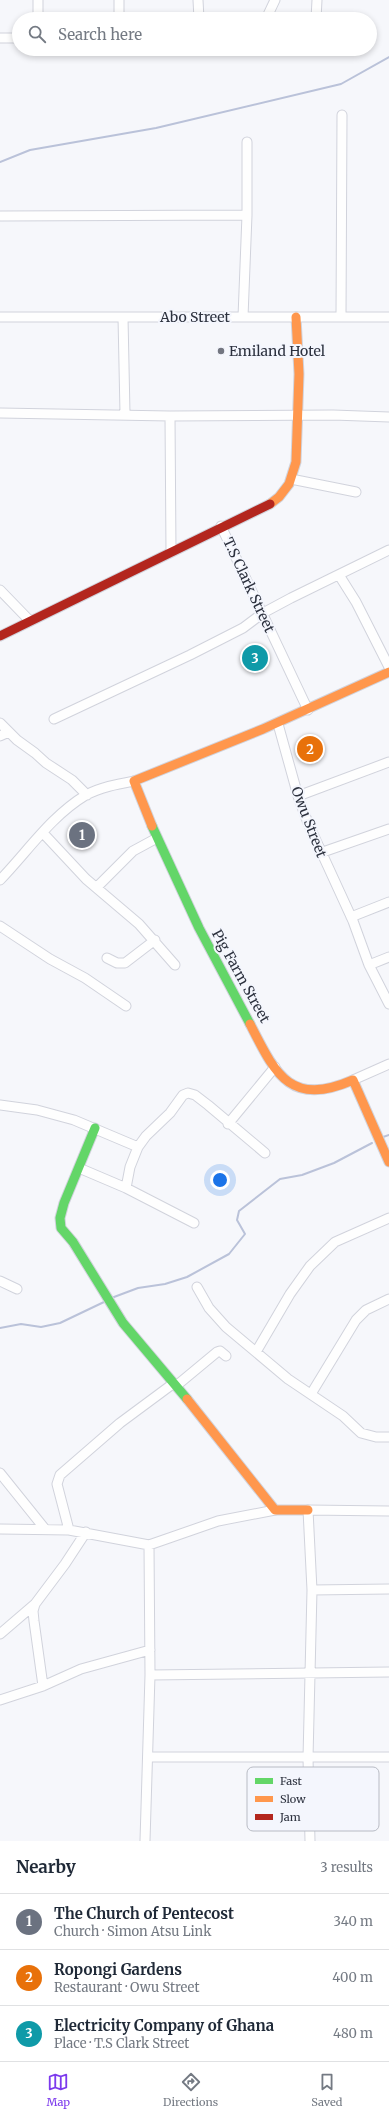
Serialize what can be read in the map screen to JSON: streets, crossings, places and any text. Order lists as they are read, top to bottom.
{
  "streets": {
    "street": [
      "Abo Street",
      "T.S Clark Street",
      "Owu Street",
      "Pig Farm Street"
    ]
  },
  "places": ["Emiland Hotel"],
  "legend": ["Fast", "Slow", "Jam"],
  "page": {
    "search": "Search here",
    "pins": ["3", "2", "1"],
    "heading": ["Nearby", "3 results"],
    "list": [
      {
        "mark": "1",
        "name": "The Church of Pentecost",
        "note": "Church · Simon Atsu Link",
        "value": "340 m"
      },
      {
        "mark": "2",
        "name": "Ropongi Gardens",
        "note": "Restaurant · Owu Street",
        "value": "400 m"
      },
      {
        "mark": "3",
        "name": "Electricity Company of Ghana",
        "note": "Place · T.S Clark Street",
        "value": "480 m"
      }
    ],
    "nav": ["Map", "Directions", "Saved"]
  }
}
